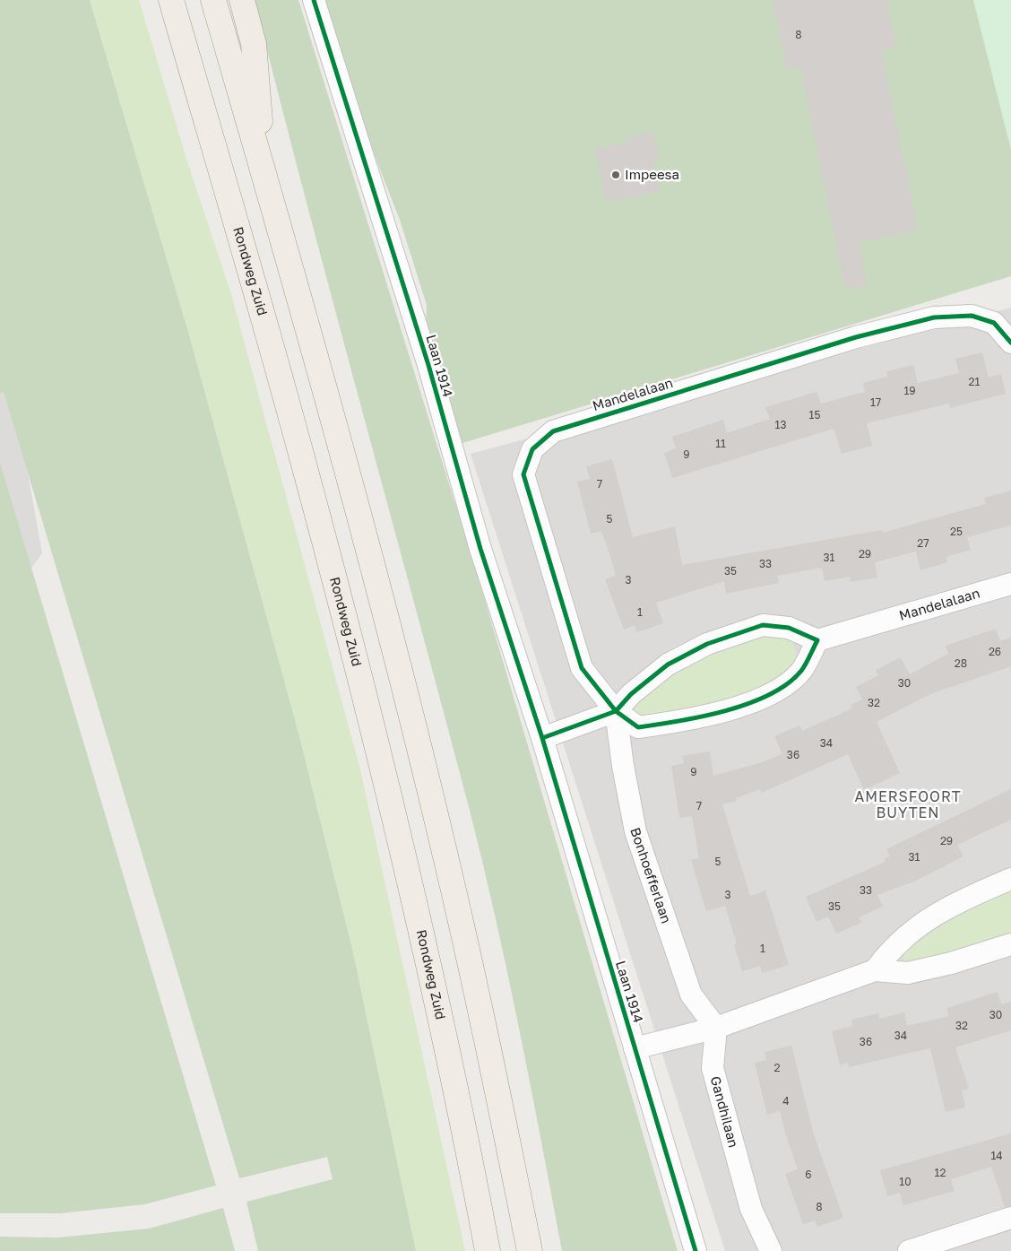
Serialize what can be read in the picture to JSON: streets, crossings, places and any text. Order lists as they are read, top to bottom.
{
  "streets": {
    "main road": ["Rondweg Zuid"],
    "street": [
      "Laan 1914",
      "Mandelalaan",
      "Bonhoefferlaan",
      "Gandhilaan"
    ]
  },
  "crossings": [
    ["Mandelalaan", "Bonhoefferlaan"],
    ["Bonhoefferlaan", "Gandhilaan"]
  ],
  "districts": ["AMERSFOORT BUYTEN"],
  "places": ["Impeesa"],
  "house_numbers": [
    "8",
    "21",
    "19",
    "17",
    "15",
    "13",
    "11",
    "9",
    "7",
    "5",
    "25",
    "27",
    "29",
    "31",
    "33",
    "35",
    "3",
    "1",
    "26",
    "28",
    "30",
    "32",
    "34",
    "36",
    "9",
    "7",
    "29",
    "31",
    "5",
    "33",
    "3",
    "35",
    "1",
    "30",
    "32",
    "34",
    "36",
    "2",
    "4",
    "14",
    "12",
    "6",
    "10",
    "8"
  ]
}
